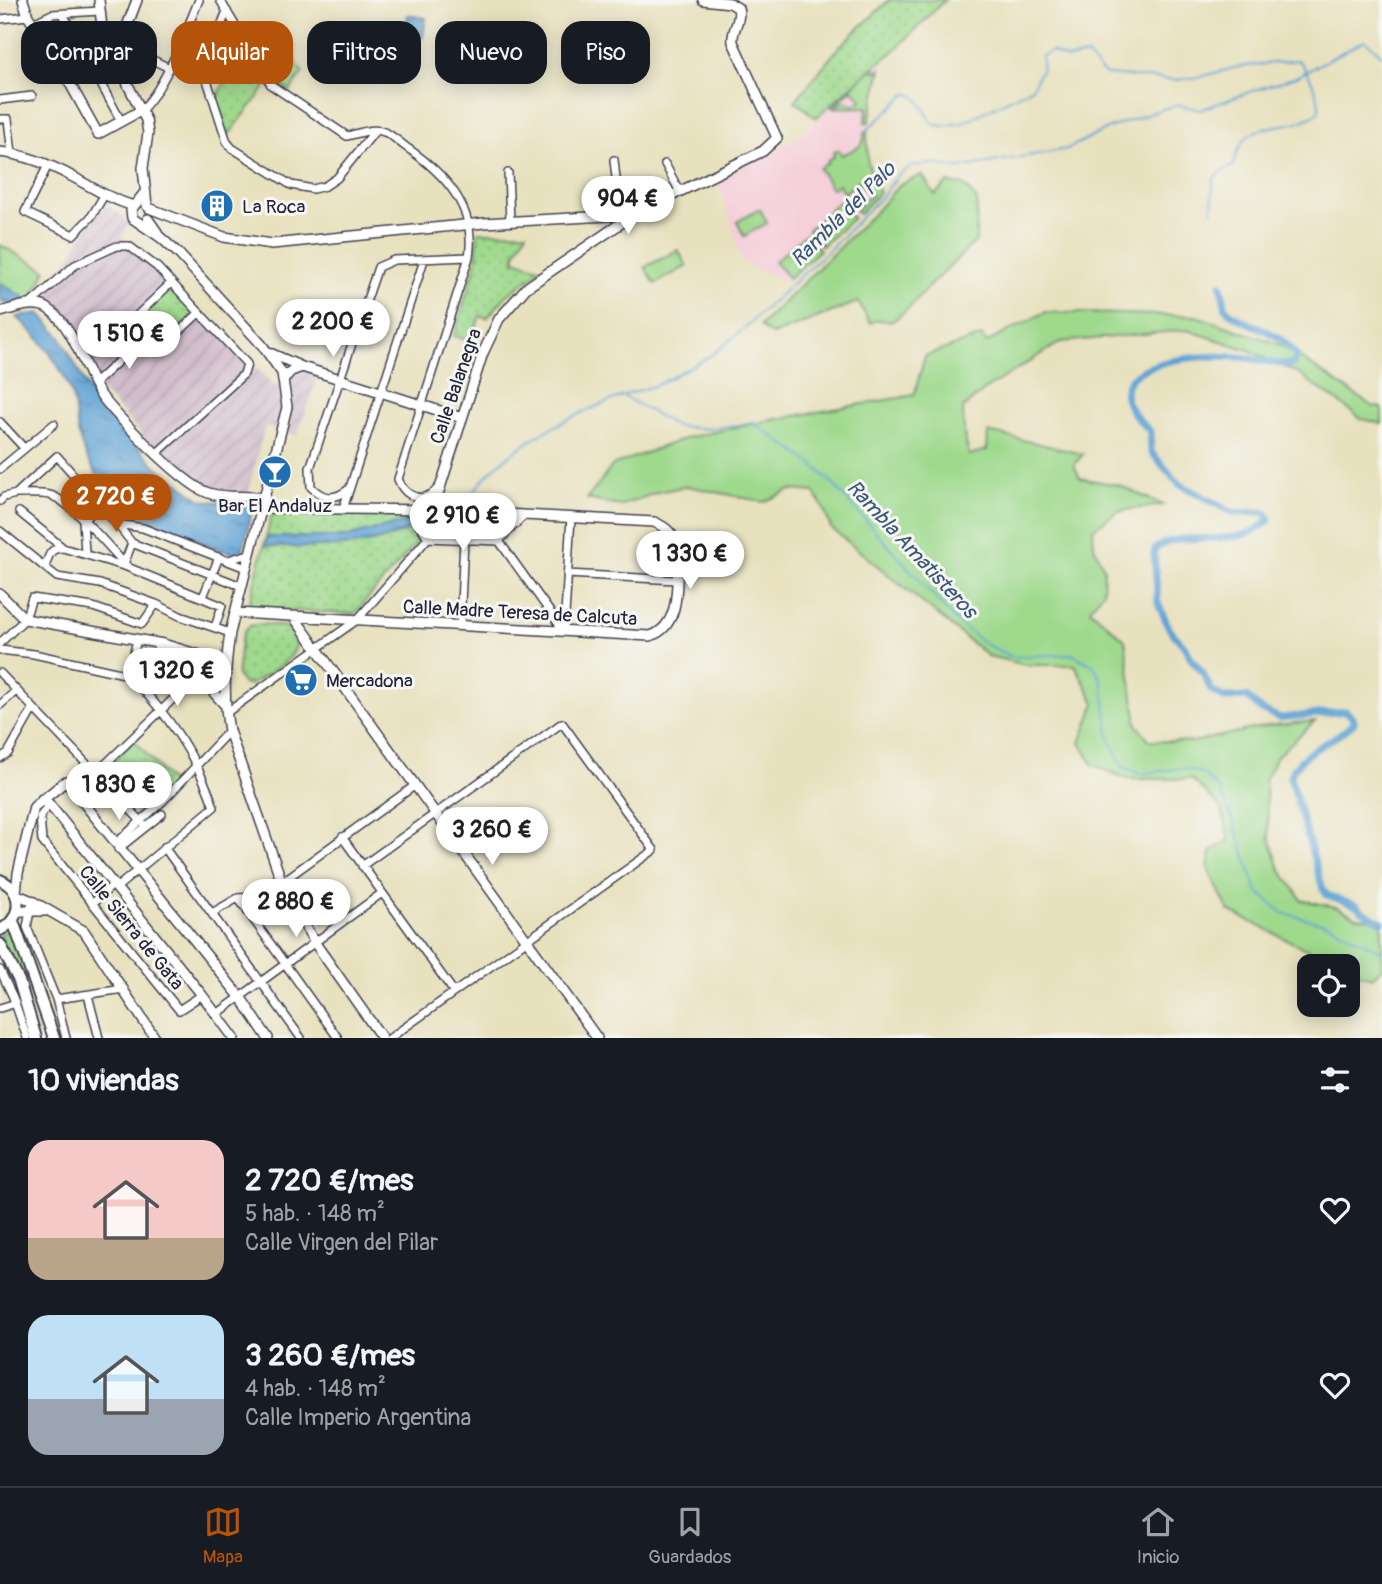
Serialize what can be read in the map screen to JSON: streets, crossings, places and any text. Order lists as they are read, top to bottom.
{
  "streets": {
    "street": ["Calle Balanegra", "Calle Madre Teresa de Calcuta", "Calle Sierra de Gata"]
  },
  "crossings": [
    ["Calle Balanegra", "Calle Madre Teresa de Calcuta"]
  ],
  "water": ["Rambla del Palo", "Rambla Amatisteros"],
  "places": {
    "building": ["La Roca"],
    "bar": ["Bar El Andaluz"],
    "supermarket": ["Mercadona"]
  },
  "page": {
    "chip": [
      "Comprar",
      "Alquilar",
      "Filtros",
      "Nuevo",
      "Piso"
    ],
    "price": [
      "904 €",
      "2 200 €",
      "1 510 €",
      "2 720 €",
      "2 910 €",
      "1 330 €",
      "1 320 €",
      "1 830 €",
      "3 260 €",
      "2 880 €"
    ],
    "heading": "10 viviendas",
    "list": [
      {
        "name": "2 720 €/mes",
        "note": "5 hab. · 148 m² · Calle Virgen del Pilar"
      },
      {
        "name": "3 260 €/mes",
        "note": "4 hab. · 148 m² · Calle Imperio Argentina"
      }
    ],
    "tabs": ["Mapa", "Guardados", "Inicio"]
  }
}
